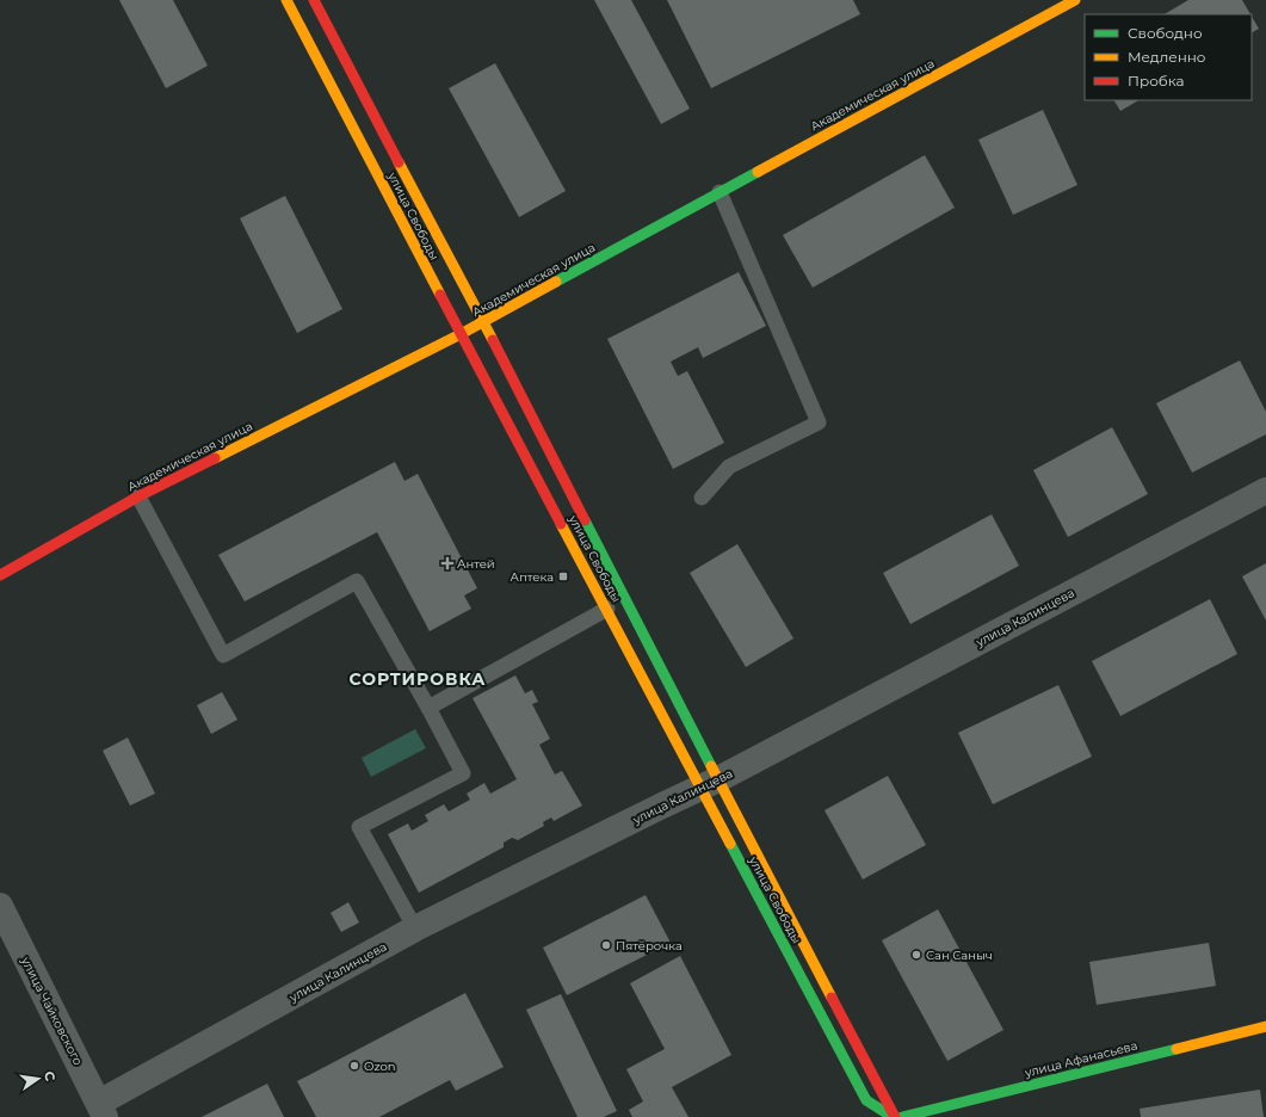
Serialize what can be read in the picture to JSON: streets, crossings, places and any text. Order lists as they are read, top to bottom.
{
  "streets": {
    "main road": ["Академическая улица", "улица Свободы", "улица Афанасьева"],
    "street": ["улица Калинцева", "улица Чайковского"]
  },
  "crossings": [
    ["Академическая улица", "улица Свободы"],
    ["улица Свободы", "улица Калинцева"],
    ["улица Калинцева", "улица Чайковского"]
  ],
  "districts": ["СОРТИРОВКА"],
  "places": {
    "health": ["Антей"],
    "transit": ["Аптека"],
    "other": ["Пятёрочка", "Сан Саныч", "Ozon"]
  },
  "legend": ["Свободно", "Медленно", "Пробка"],
  "north": "right"
}
